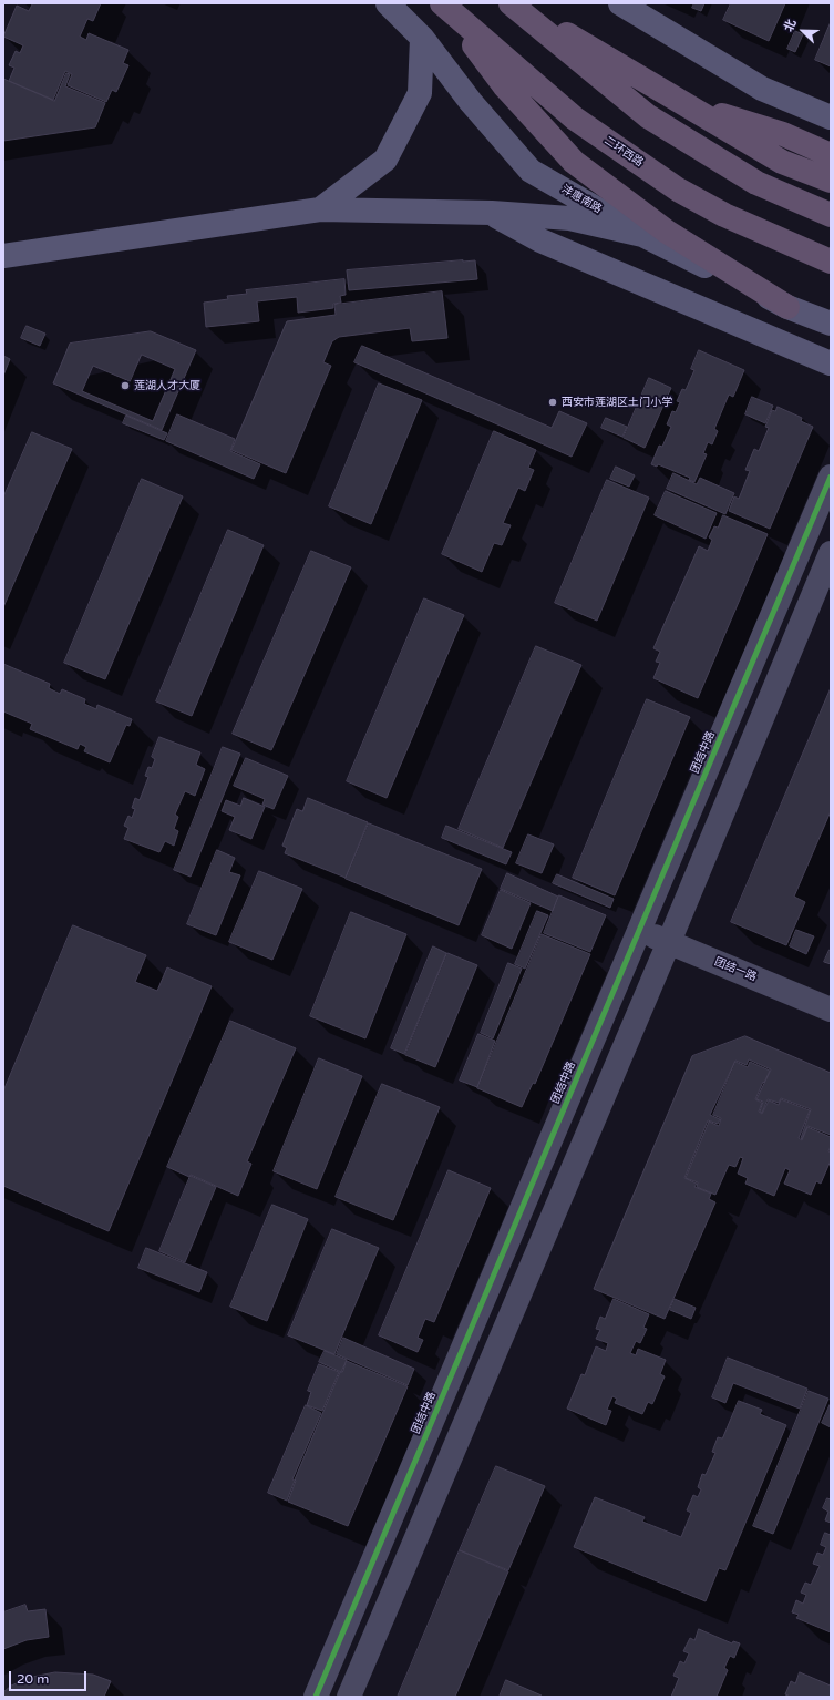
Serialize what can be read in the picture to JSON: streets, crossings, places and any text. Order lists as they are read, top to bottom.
{
  "streets": {
    "highway": ["二环西路"],
    "main road": ["沣惠南路"],
    "street": ["团结中路", "团结一路"]
  },
  "crossings": [
    ["团结中路", "团结一路"]
  ],
  "places": ["莲湖人才大厦", "西安市莲湖区土门小学"],
  "scale_bar": "20 m",
  "north": "top left"
}
